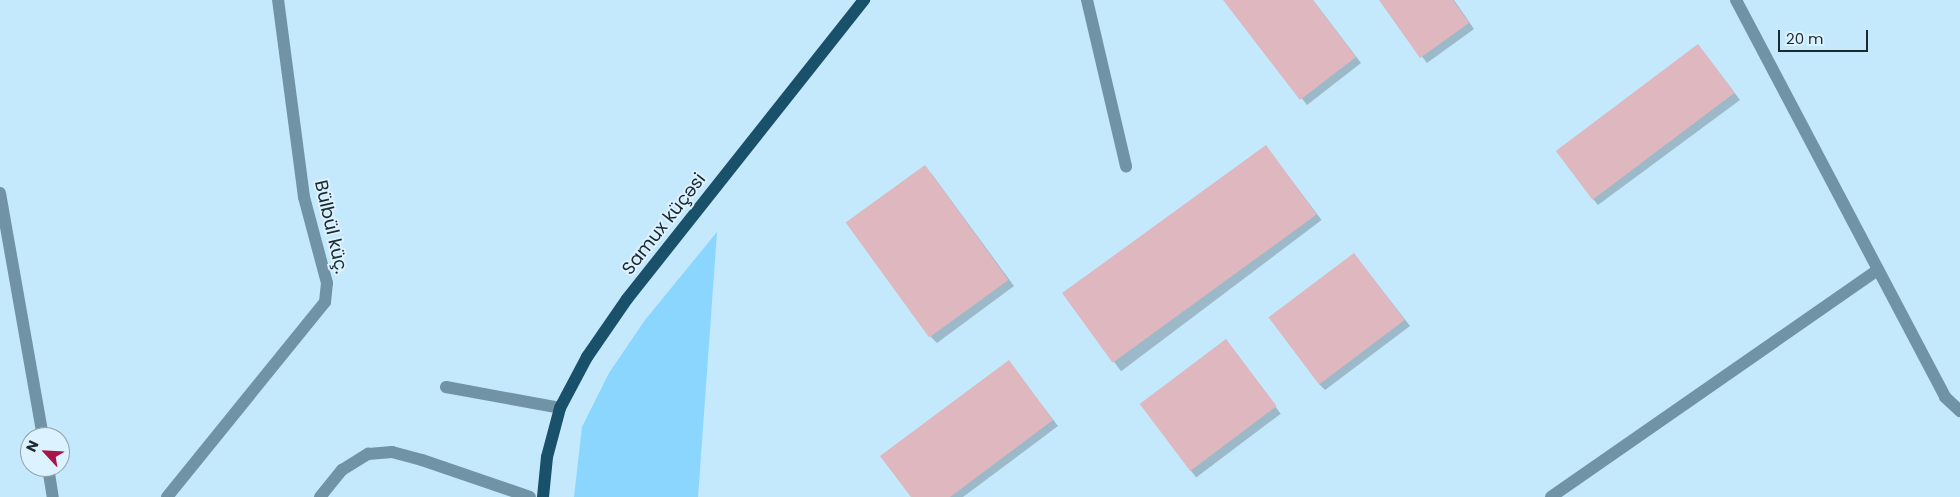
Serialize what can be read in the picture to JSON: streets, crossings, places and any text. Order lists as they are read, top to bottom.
{
  "streets": {
    "main road": ["Samux küçəsi"],
    "street": ["Bülbül küç."]
  },
  "scale_bar": "20 m",
  "north": "top left"
}
